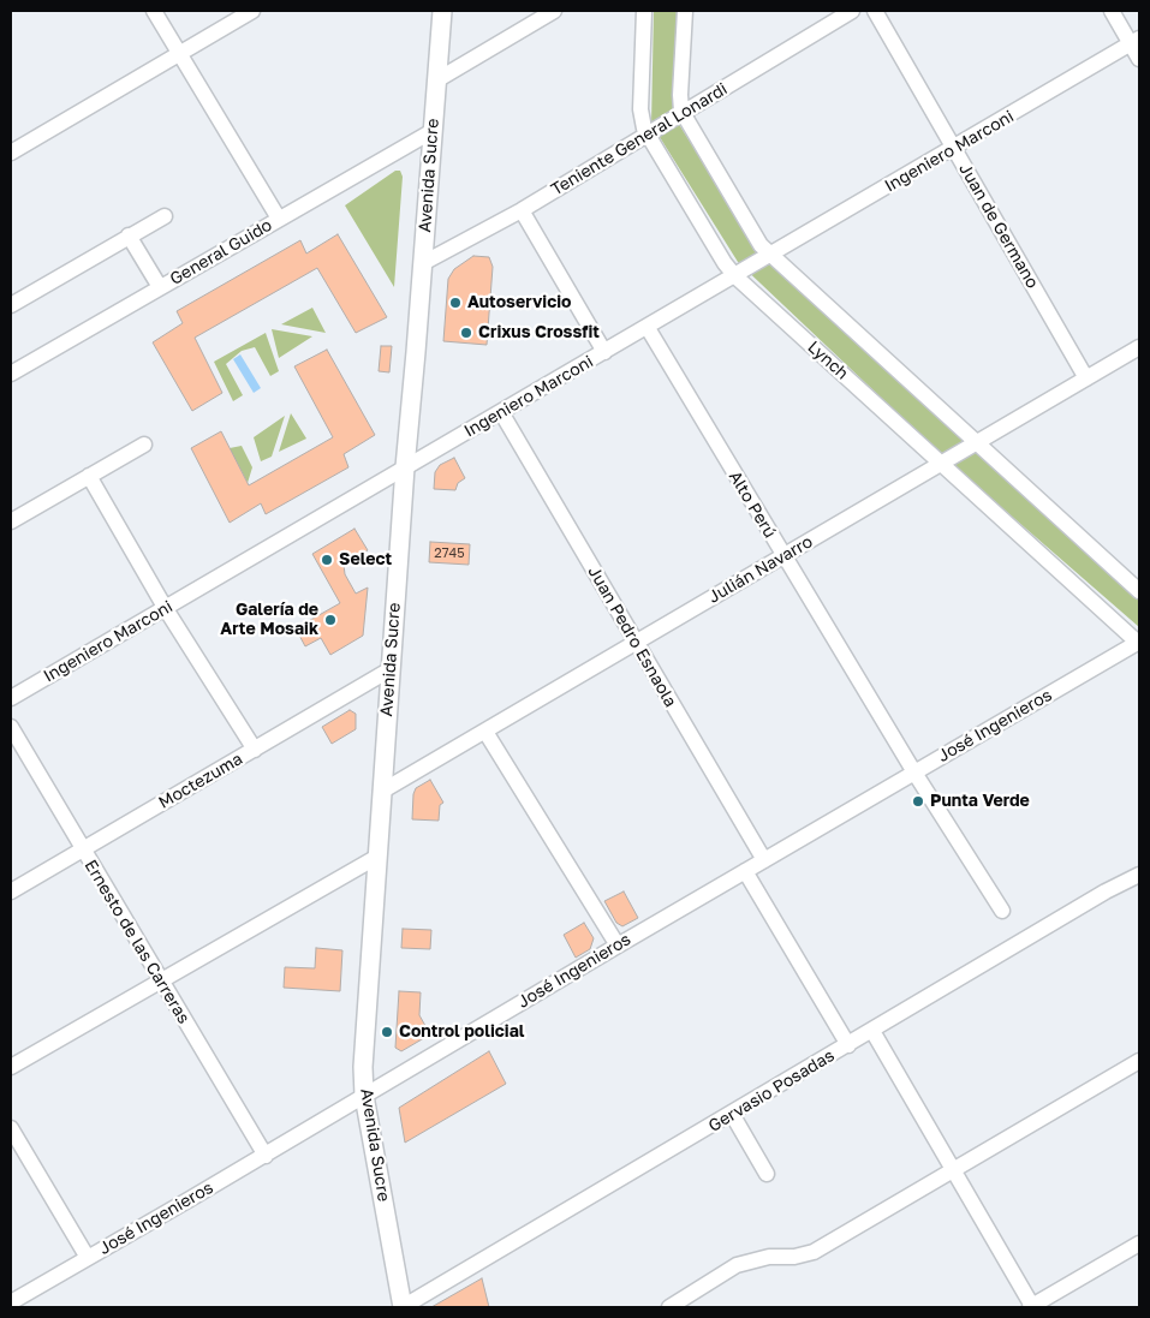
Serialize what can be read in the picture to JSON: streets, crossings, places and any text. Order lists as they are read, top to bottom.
{
  "streets": {
    "main road": ["Avenida Sucre"],
    "street": [
      "Teniente General Lonardi",
      "Ingeniero Marconi",
      "Juan de Germano",
      "General Guido",
      "Lynch",
      "Alto Perú",
      "Julián Navarro",
      "Juan Pedro Esnaola",
      "José Ingenieros",
      "Moctezuma",
      "Ernesto de las Carreras",
      "Gervasio Posadas"
    ]
  },
  "crossings": [
    ["Teniente General Lonardi", "Avenida Sucre"],
    ["Teniente General Lonardi", "Lynch"],
    ["Ingeniero Marconi", "Avenida Sucre"],
    ["Ingeniero Marconi", "Juan de Germano"],
    ["Ingeniero Marconi", "Lynch"],
    ["Ingeniero Marconi", "Alto Perú"],
    ["Ingeniero Marconi", "Juan Pedro Esnaola"],
    ["Avenida Sucre", "General Guido"],
    ["Avenida Sucre", "Julián Navarro"],
    ["Avenida Sucre", "José Ingenieros"],
    ["Avenida Sucre", "Moctezuma"],
    ["Avenida Sucre", "Gervasio Posadas"],
    ["Juan de Germano", "Julián Navarro"],
    ["Lynch", "Julián Navarro"],
    ["Lynch", "José Ingenieros"],
    ["Alto Perú", "Julián Navarro"],
    ["Alto Perú", "José Ingenieros"],
    ["Julián Navarro", "Juan Pedro Esnaola"],
    ["Juan Pedro Esnaola", "José Ingenieros"],
    ["José Ingenieros", "Ernesto de las Carreras"],
    ["Moctezuma", "Ernesto de las Carreras"]
  ],
  "places": [
    "Autoservicio",
    "Crixus Crossfit",
    "Select",
    "Galería de Arte Mosaik",
    "Punta Verde",
    "Control policial"
  ],
  "house_numbers": ["2745"]
}
